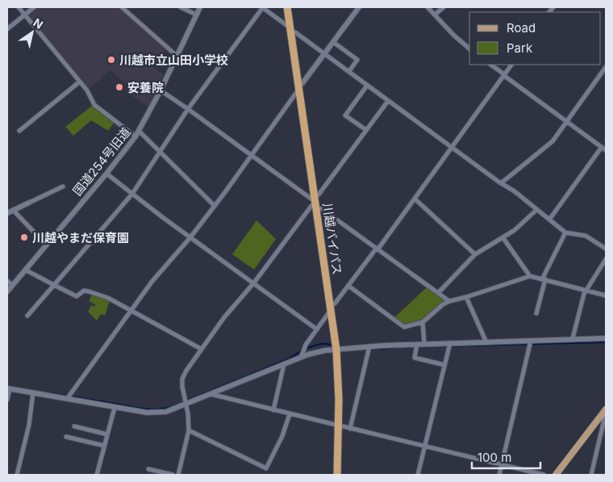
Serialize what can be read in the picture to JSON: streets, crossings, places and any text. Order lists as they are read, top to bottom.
{
  "streets": {
    "highway": ["川越バイパス"],
    "street": ["国道254号旧道"]
  },
  "places": ["川越市立山田小学校", "安養院", "川越やまだ保育園"],
  "legend": ["Road", "Park"],
  "scale_bar": "100 m",
  "north": "top right"
}
